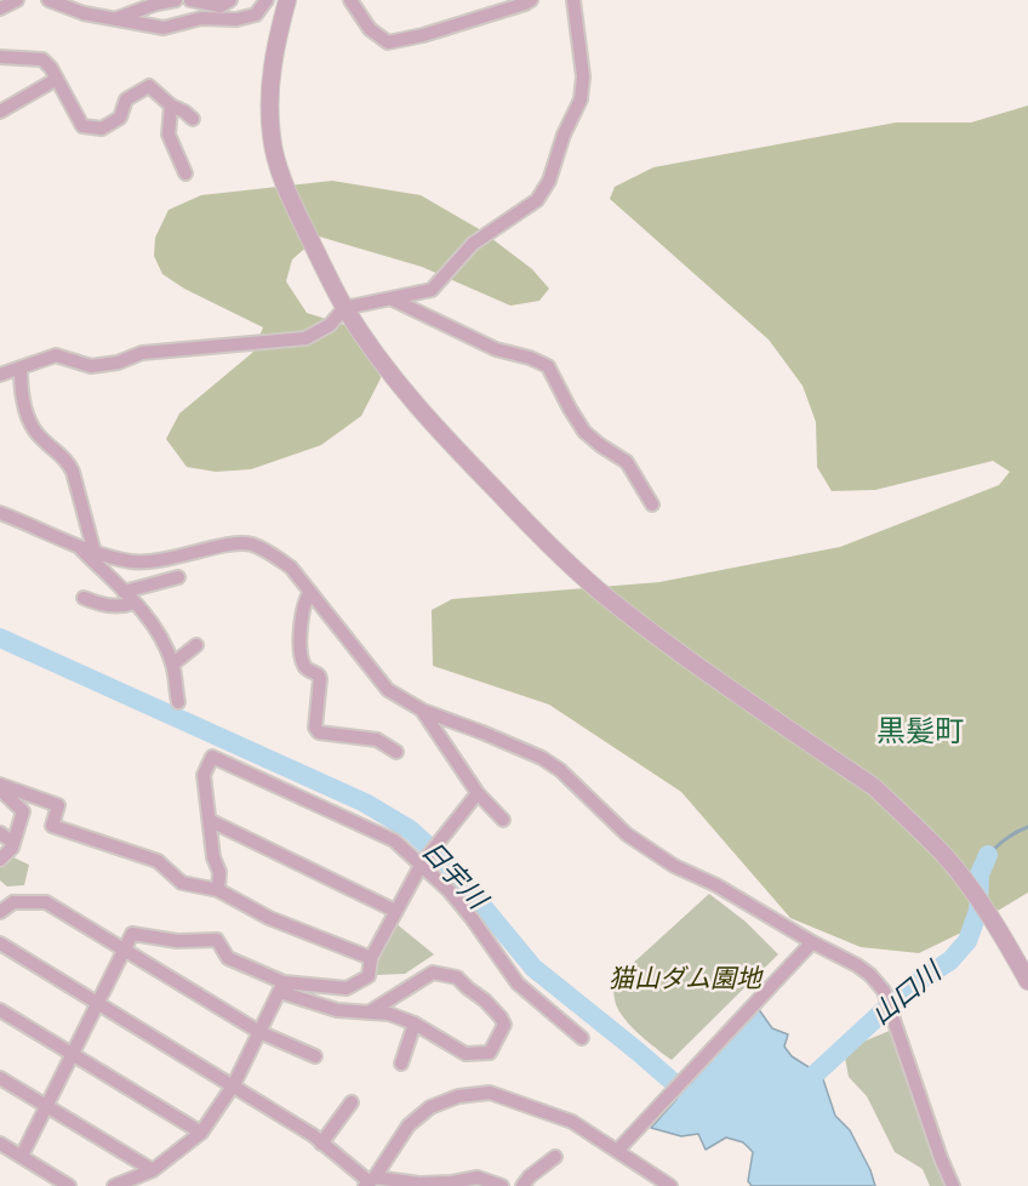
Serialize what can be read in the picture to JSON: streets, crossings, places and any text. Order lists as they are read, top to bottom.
{
  "districts": ["黒髪町"],
  "water": ["日宇川", "山口川"],
  "parks": ["猫山ダム園地"]
}
